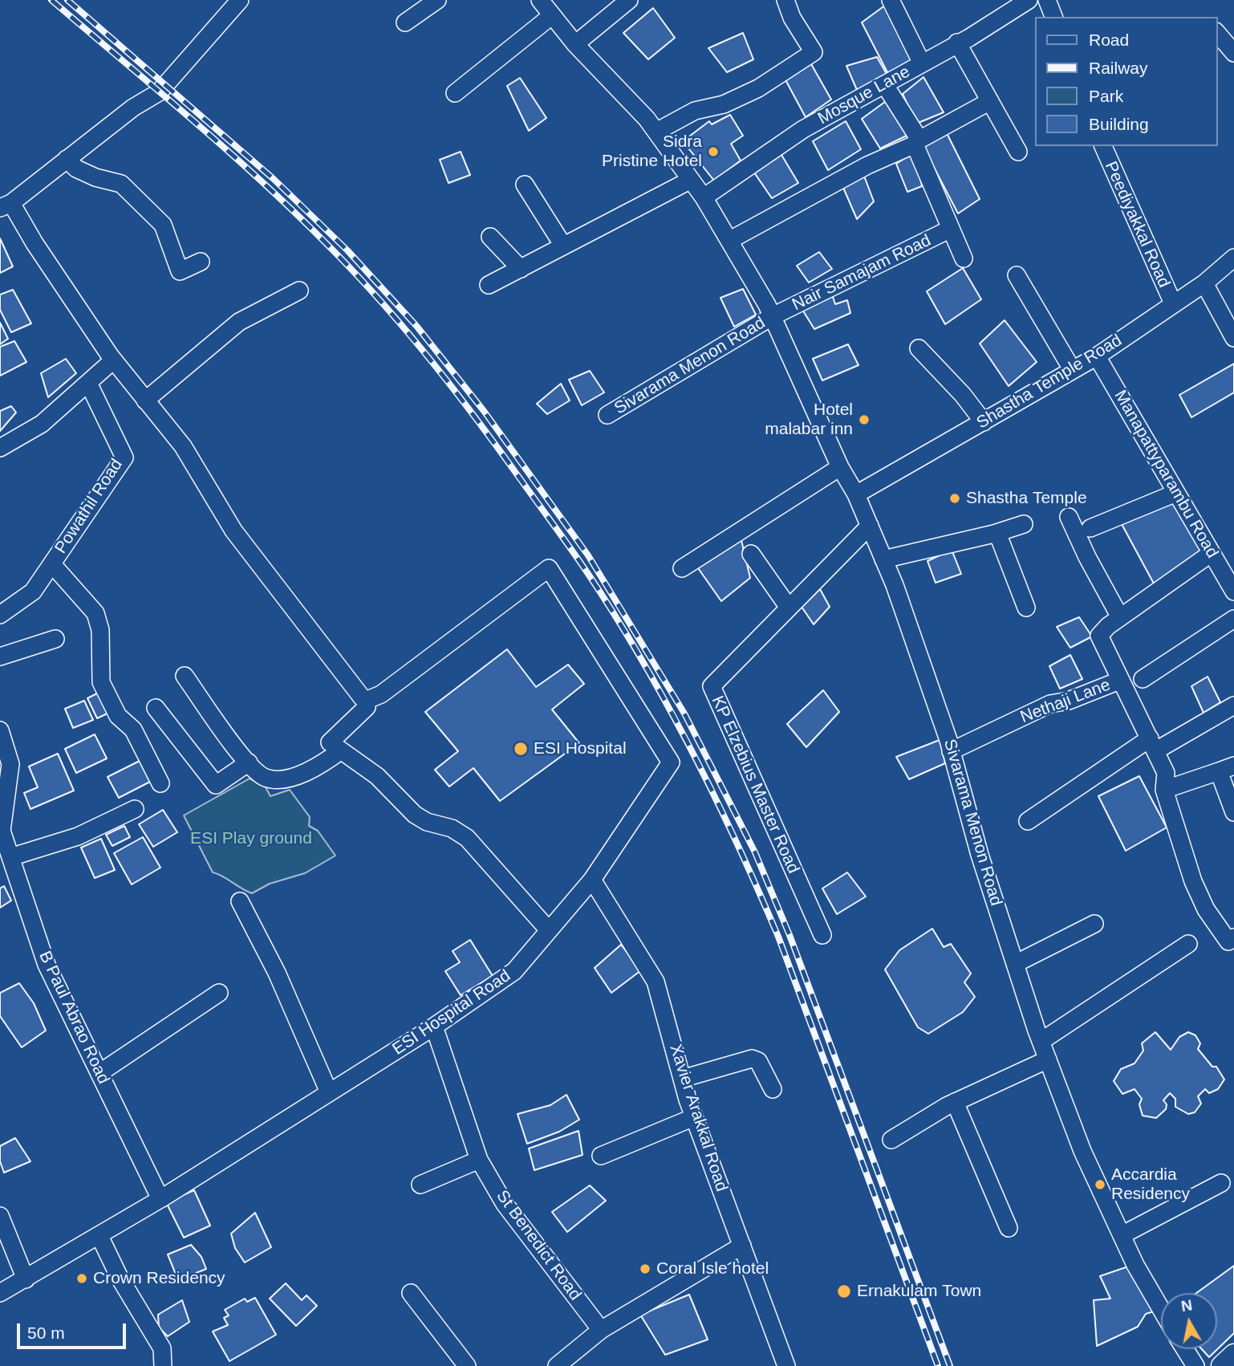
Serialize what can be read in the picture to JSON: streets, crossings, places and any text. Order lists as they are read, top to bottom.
{
  "streets": {
    "street": [
      "Mosque Lane",
      "Peediyakkal Road",
      "Nair Samajam Road",
      "Sivarama Menon Road",
      "Shastha Temple Road",
      "Manapattyparambu Road",
      "Powathil Road",
      "Nethaji Lane",
      "KP Elzebius Master Road",
      "ESI Hospital Road",
      "B Paul Abrao Road",
      "Xavier Arakkal Road",
      "St Benedict Road"
    ]
  },
  "crossings": [
    ["Mosque Lane", "Sivarama Menon Road"],
    ["Peediyakkal Road", "Shastha Temple Road"],
    ["Nair Samajam Road", "Sivarama Menon Road"],
    ["Sivarama Menon Road", "Shastha Temple Road"],
    ["Sivarama Menon Road", "Nethaji Lane"],
    ["Sivarama Menon Road", "KP Elzebius Master Road"],
    ["Shastha Temple Road", "Manapattyparambu Road"],
    ["ESI Hospital Road", "B Paul Abrao Road"],
    ["ESI Hospital Road", "Xavier Arakkal Road"],
    ["ESI Hospital Road", "St Benedict Road"]
  ],
  "parks": ["ESI Play ground"],
  "places": [
    "Sidra Pristine Hotel",
    "Hotel malabar inn",
    "Shastha Temple",
    "ESI Hospital",
    "Accardia Residency",
    "Coral Isle hotel",
    "Crown Residency",
    "Ernakulam Town"
  ],
  "legend": [
    "Road",
    "Railway",
    "Park",
    "Building"
  ],
  "scale_bar": "50 m",
  "north": "top"
}
